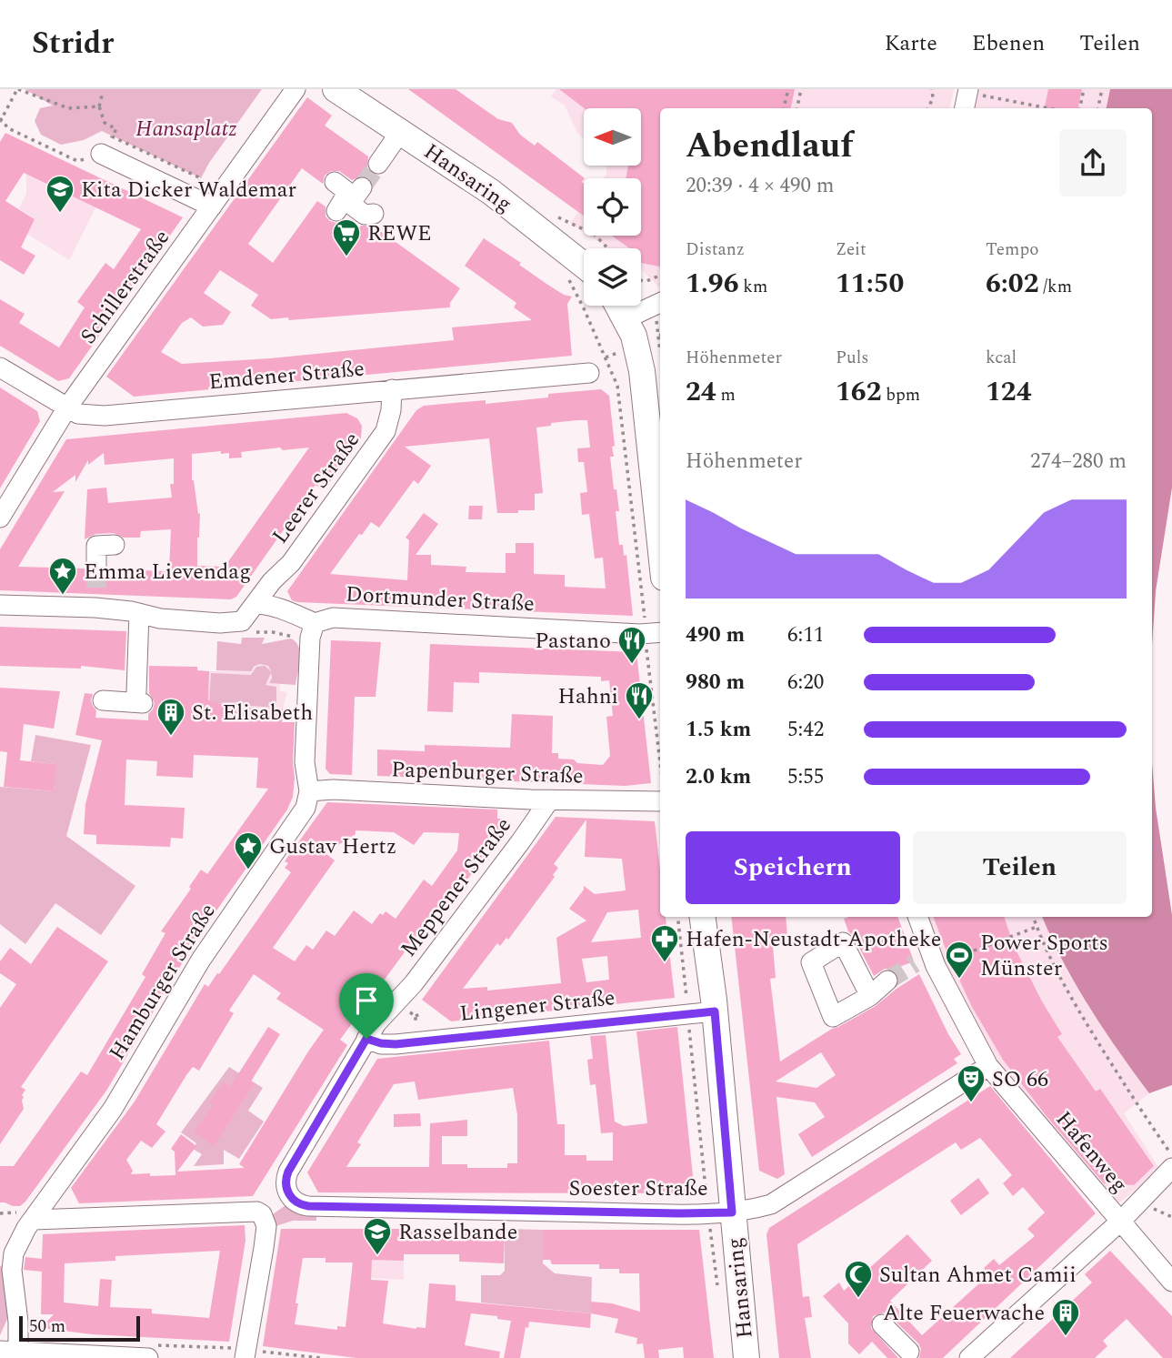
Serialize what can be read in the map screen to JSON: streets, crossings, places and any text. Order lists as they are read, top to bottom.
{
  "streets": {
    "main road": ["Hansaring"],
    "street": [
      "Schillerstraße",
      "Emdener Straße",
      "Leerer Straße",
      "Dortmunder Straße",
      "Papenburger Straße",
      "Meppener Straße",
      "Hamburger Straße",
      "Lingener Straße",
      "Hafenweg",
      "Soester Straße"
    ]
  },
  "crossings": [
    ["Hansaring", "Lingener Straße"],
    ["Hansaring", "Soester Straße"],
    ["Schillerstraße", "Emdener Straße"],
    ["Emdener Straße", "Leerer Straße"],
    ["Papenburger Straße", "Meppener Straße"],
    ["Papenburger Straße", "Hamburger Straße"],
    ["Meppener Straße", "Lingener Straße"],
    ["Meppener Straße", "Soester Straße"],
    ["Hafenweg", "Soester Straße"]
  ],
  "parks": ["Hansaplatz"],
  "places": {
    "school or university": ["Kita Dicker Waldemar", "Rasselbande"],
    "supermarket": ["REWE"],
    "place": ["Emma Lievendag", "Gustav Hertz"],
    "restaurant": ["Pastano", "Hahni"],
    "building": ["St. Elisabeth", "Alte Feuerwache"],
    "pharmacy": ["Hafen-Neustadt-Apotheke"],
    "sports": ["Power Sports Münster"],
    "theatre": ["SO 66"],
    "mosque": ["Sultan Ahmet Camii"]
  },
  "scale_bar": "50 m",
  "north": "left",
  "page": {
    "header": "Stridr",
    "nav": ["Karte", "Ebenen", "Teilen"],
    "heading": ["Abendlauf", "20:39 · 4 × 490 m"],
    "stats": [
      ["Distanz", "1.96 km"],
      ["Zeit", "11:50"],
      ["Tempo", "6:02 /km"],
      ["Höhenmeter", "24 m"],
      ["Puls", "162 bpm"],
      ["kcal", "124"]
    ],
    "chart": ["Höhenmeter", "274–280 m"],
    "list": [
      {
        "name": "490 m",
        "note": "6:11"
      },
      {
        "name": "980 m",
        "note": "6:20"
      },
      {
        "name": "1.5 km",
        "note": "5:42"
      },
      {
        "name": "2.0 km",
        "note": "5:55"
      }
    ],
    "buttons": ["Speichern", "Teilen"],
    "scale": "50 m"
  }
}
